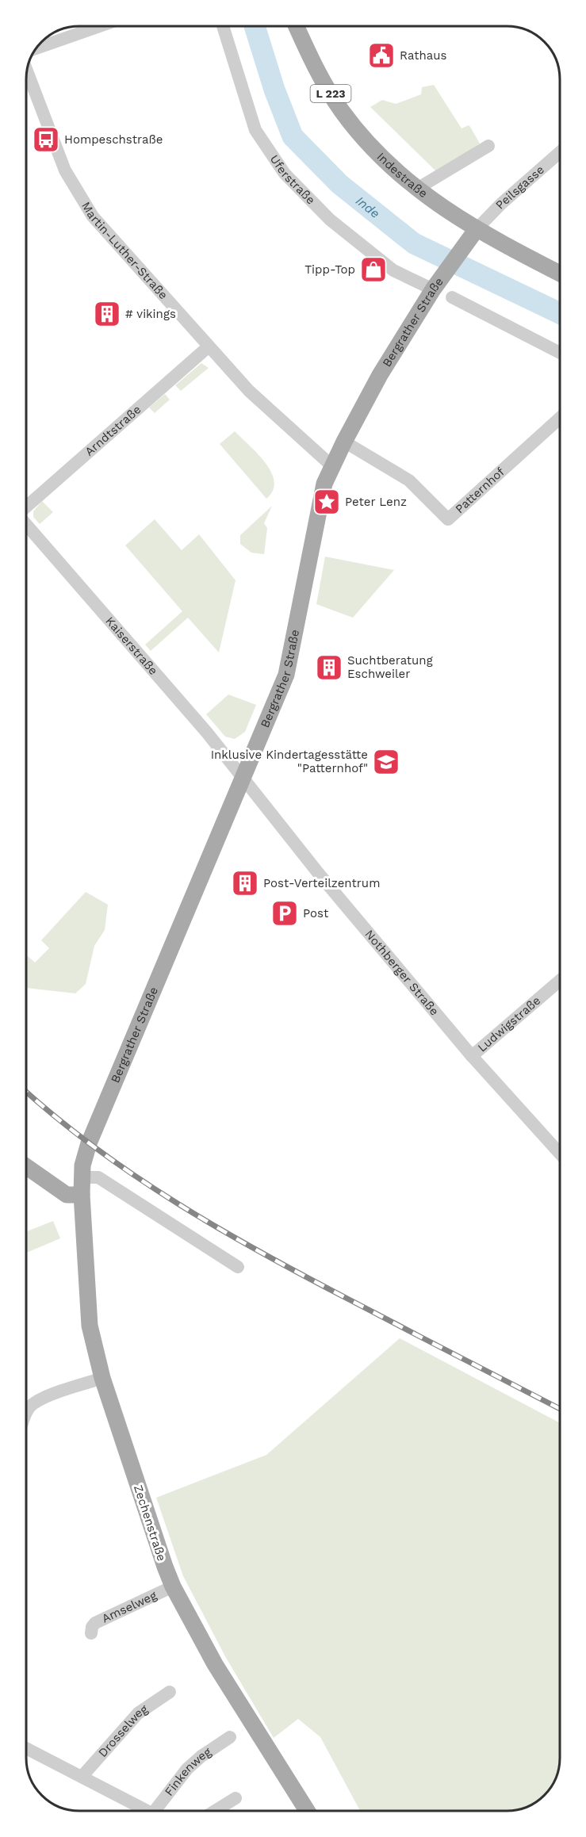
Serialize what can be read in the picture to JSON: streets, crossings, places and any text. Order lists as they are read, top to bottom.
{
  "streets": {
    "main road": [
      "L 223",
      "Indestraße",
      "Bergrather Straße",
      "Zechenstraße"
    ],
    "street": [
      "Uferstraße",
      "Peilsgasse",
      "Martin-Luther-Straße",
      "Arndtstraße",
      "Patternhof",
      "Kaiserstraße",
      "Nothberger Straße",
      "Ludwigstraße",
      "Amselweg",
      "Drosselweg",
      "Finkenweg"
    ]
  },
  "crossings": [
    ["Indestraße", "Peilsgasse"],
    ["Indestraße", "Bergrather Straße"],
    ["Uferstraße", "Bergrather Straße"],
    ["Peilsgasse", "Bergrather Straße"],
    ["Martin-Luther-Straße", "Bergrather Straße"],
    ["Martin-Luther-Straße", "Arndtstraße"],
    ["Bergrather Straße", "Patternhof"],
    ["Bergrather Straße", "Kaiserstraße"],
    ["Bergrather Straße", "Nothberger Straße"],
    ["Bergrather Straße", "Zechenstraße"],
    ["Kaiserstraße", "Nothberger Straße"],
    ["Nothberger Straße", "Ludwigstraße"],
    ["Zechenstraße", "Amselweg"]
  ],
  "water": ["Inde"],
  "places": {
    "public building": ["Rathaus"],
    "bus stop": ["Hompeschstraße"],
    "shop": ["Tipp-Top"],
    "building": ["# vikings", "Suchtberatung Eschweiler", "Post-Verteilzentrum"],
    "place": ["Peter Lenz"],
    "school or university": ["Inklusive Kindertagesstätte \"Patternhof\""],
    "parking": ["Post"]
  }
}
